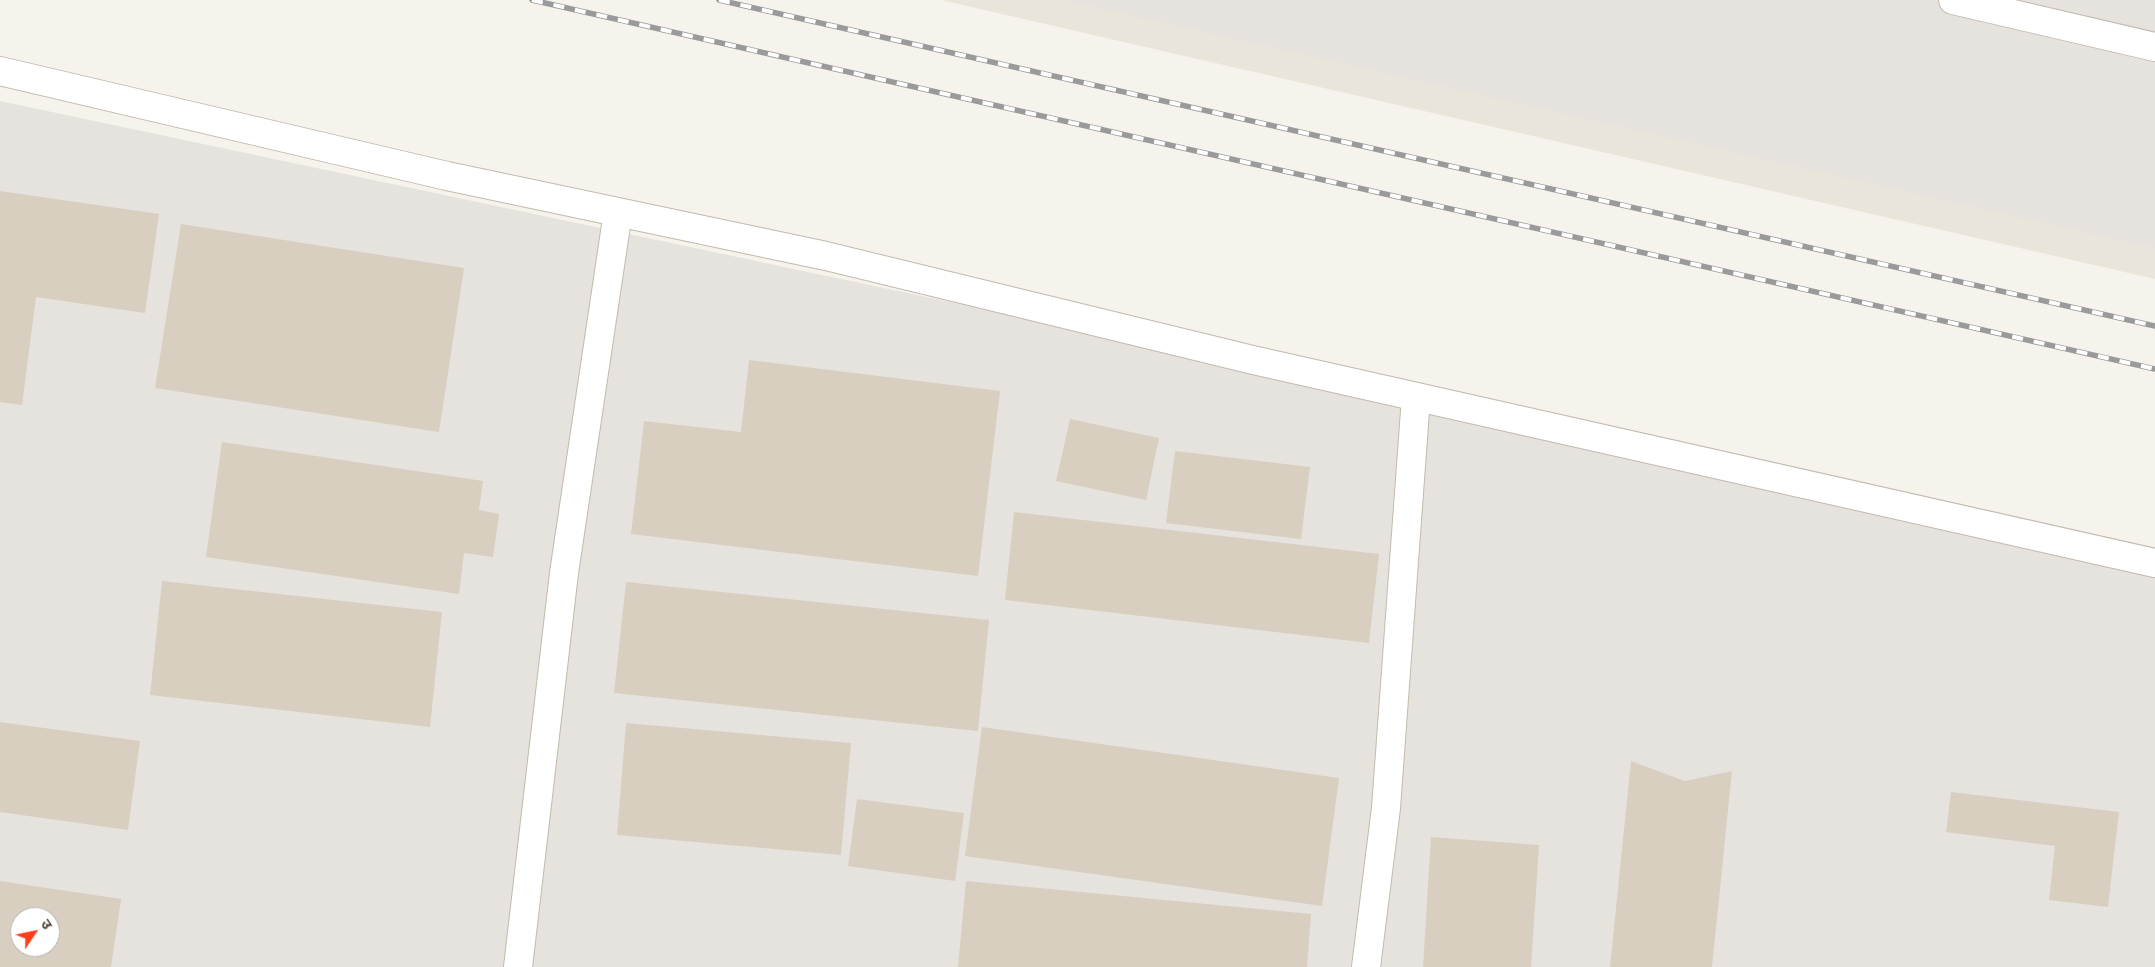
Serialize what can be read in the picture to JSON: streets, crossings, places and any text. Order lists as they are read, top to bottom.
{
  "north": "top right"
}
